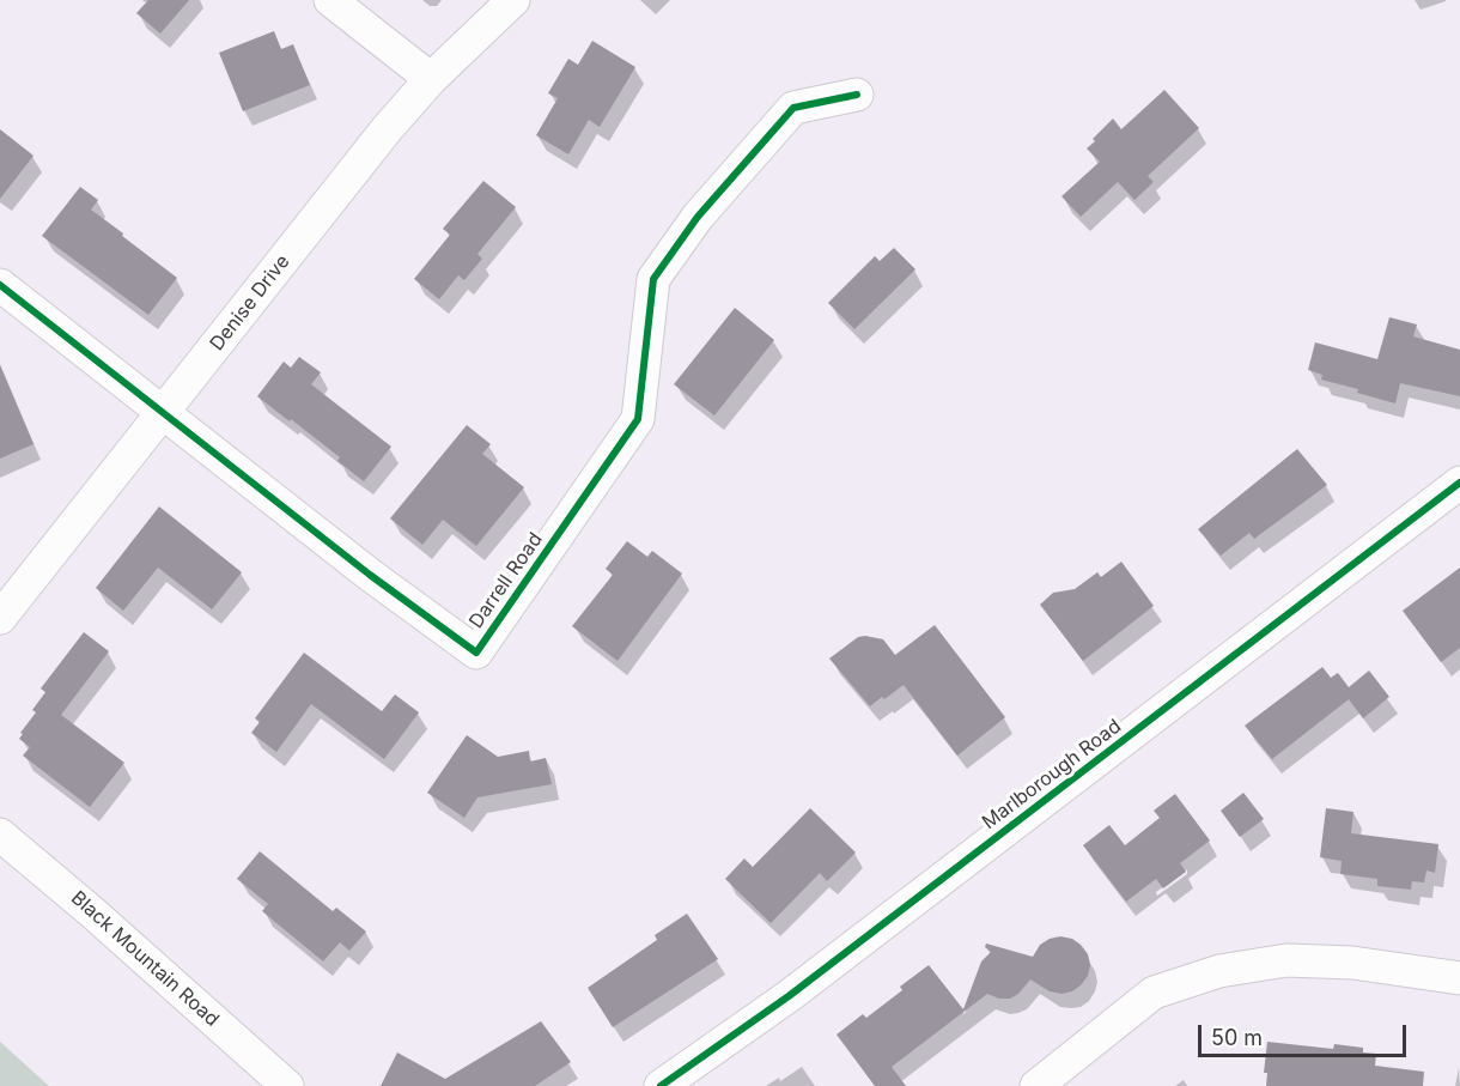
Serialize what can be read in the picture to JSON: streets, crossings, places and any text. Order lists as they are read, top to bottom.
{
  "streets": {
    "street": [
      "Denise Drive",
      "Darrell Road",
      "Marlborough Road",
      "Black Mountain Road"
    ]
  },
  "crossings": [
    ["Denise Drive", "Darrell Road"]
  ],
  "scale_bar": "50 m"
}
